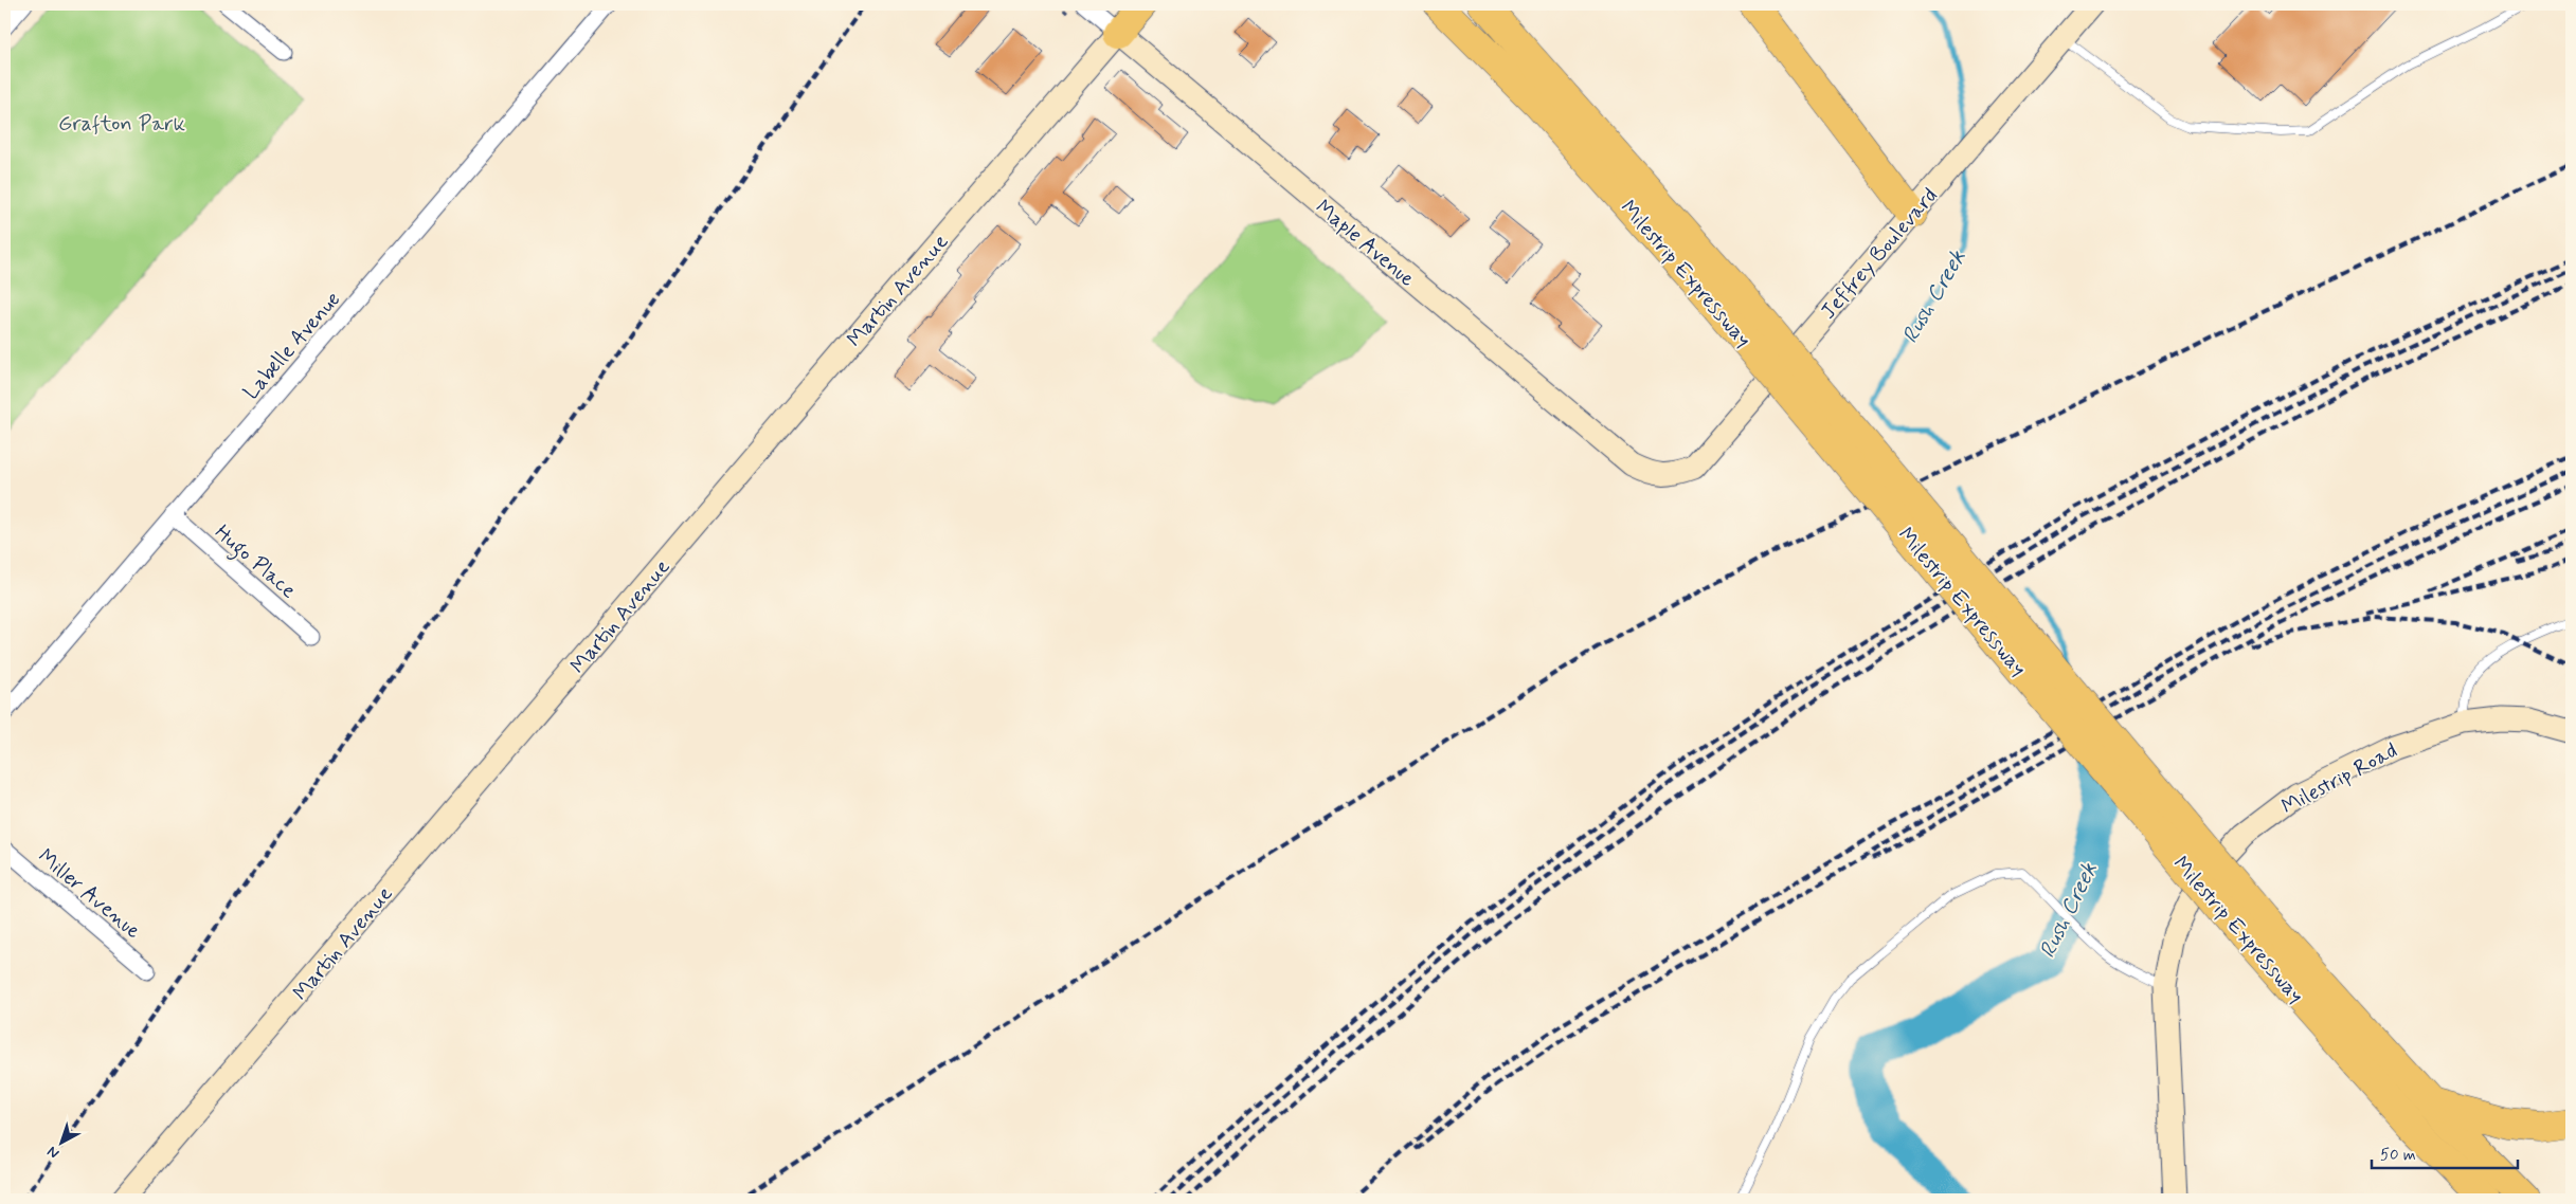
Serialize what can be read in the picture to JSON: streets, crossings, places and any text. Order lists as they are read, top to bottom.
{
  "streets": {
    "highway": ["Milestrip Expressway"],
    "street": [
      "Maple Avenue",
      "Jeffrey Boulevard",
      "Martin Avenue",
      "Labelle Avenue",
      "Hugo Place",
      "Milestrip Road",
      "Miller Avenue"
    ]
  },
  "crossings": [
    ["Maple Avenue", "Jeffrey Boulevard"],
    ["Maple Avenue", "Martin Avenue"],
    ["Labelle Avenue", "Hugo Place"]
  ],
  "water": ["Rush Creek"],
  "parks": ["Grafton Park"],
  "scale_bar": "50 m",
  "north": "bottom left"
}
